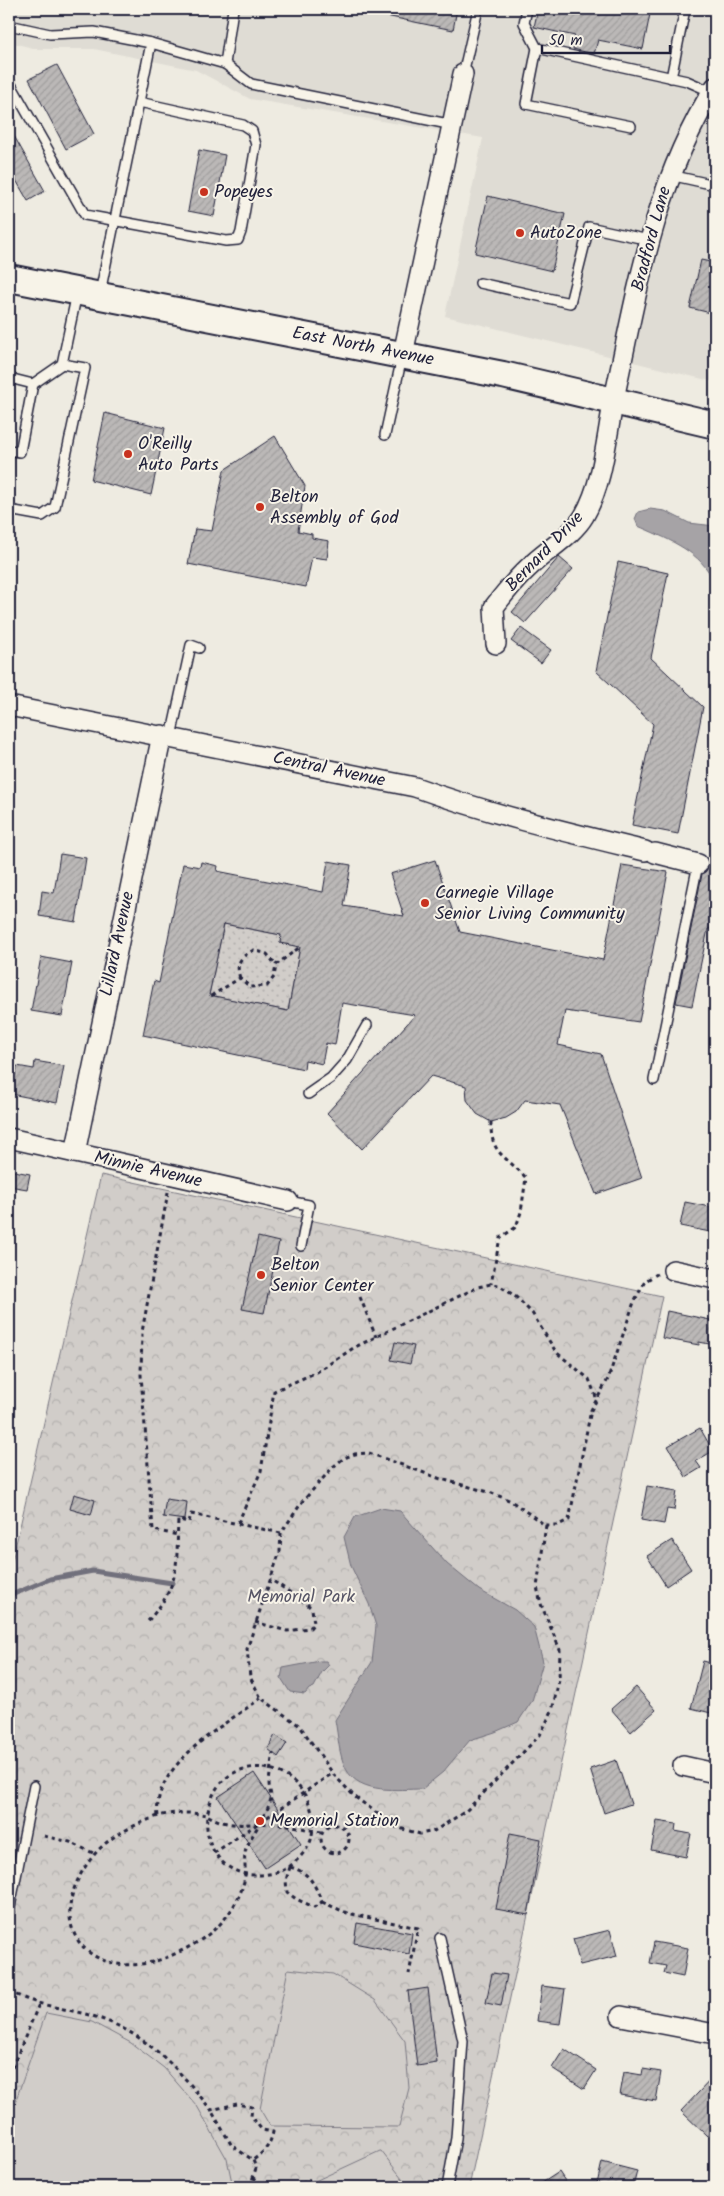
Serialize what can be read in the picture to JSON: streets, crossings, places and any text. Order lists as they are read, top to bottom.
{
  "streets": {
    "main road": ["East North Avenue"],
    "street": [
      "Bradford Lane",
      "Bernard Drive",
      "Central Avenue",
      "Lillard Avenue",
      "Minnie Avenue"
    ]
  },
  "crossings": [
    ["Bradford Lane", "East North Avenue"],
    ["Bradford Lane", "Bernard Drive"],
    ["East North Avenue", "Bernard Drive"],
    ["Central Avenue", "Lillard Avenue"],
    ["Lillard Avenue", "Minnie Avenue"]
  ],
  "parks": ["Memorial Park"],
  "places": [
    "Popeyes",
    "AutoZone",
    "O'Reilly Auto Parts",
    "Belton Assembly of God",
    "Carnegie Village Senior Living Community",
    "Belton Senior Center",
    "Memorial Station"
  ],
  "scale_bar": "50 m"
}
